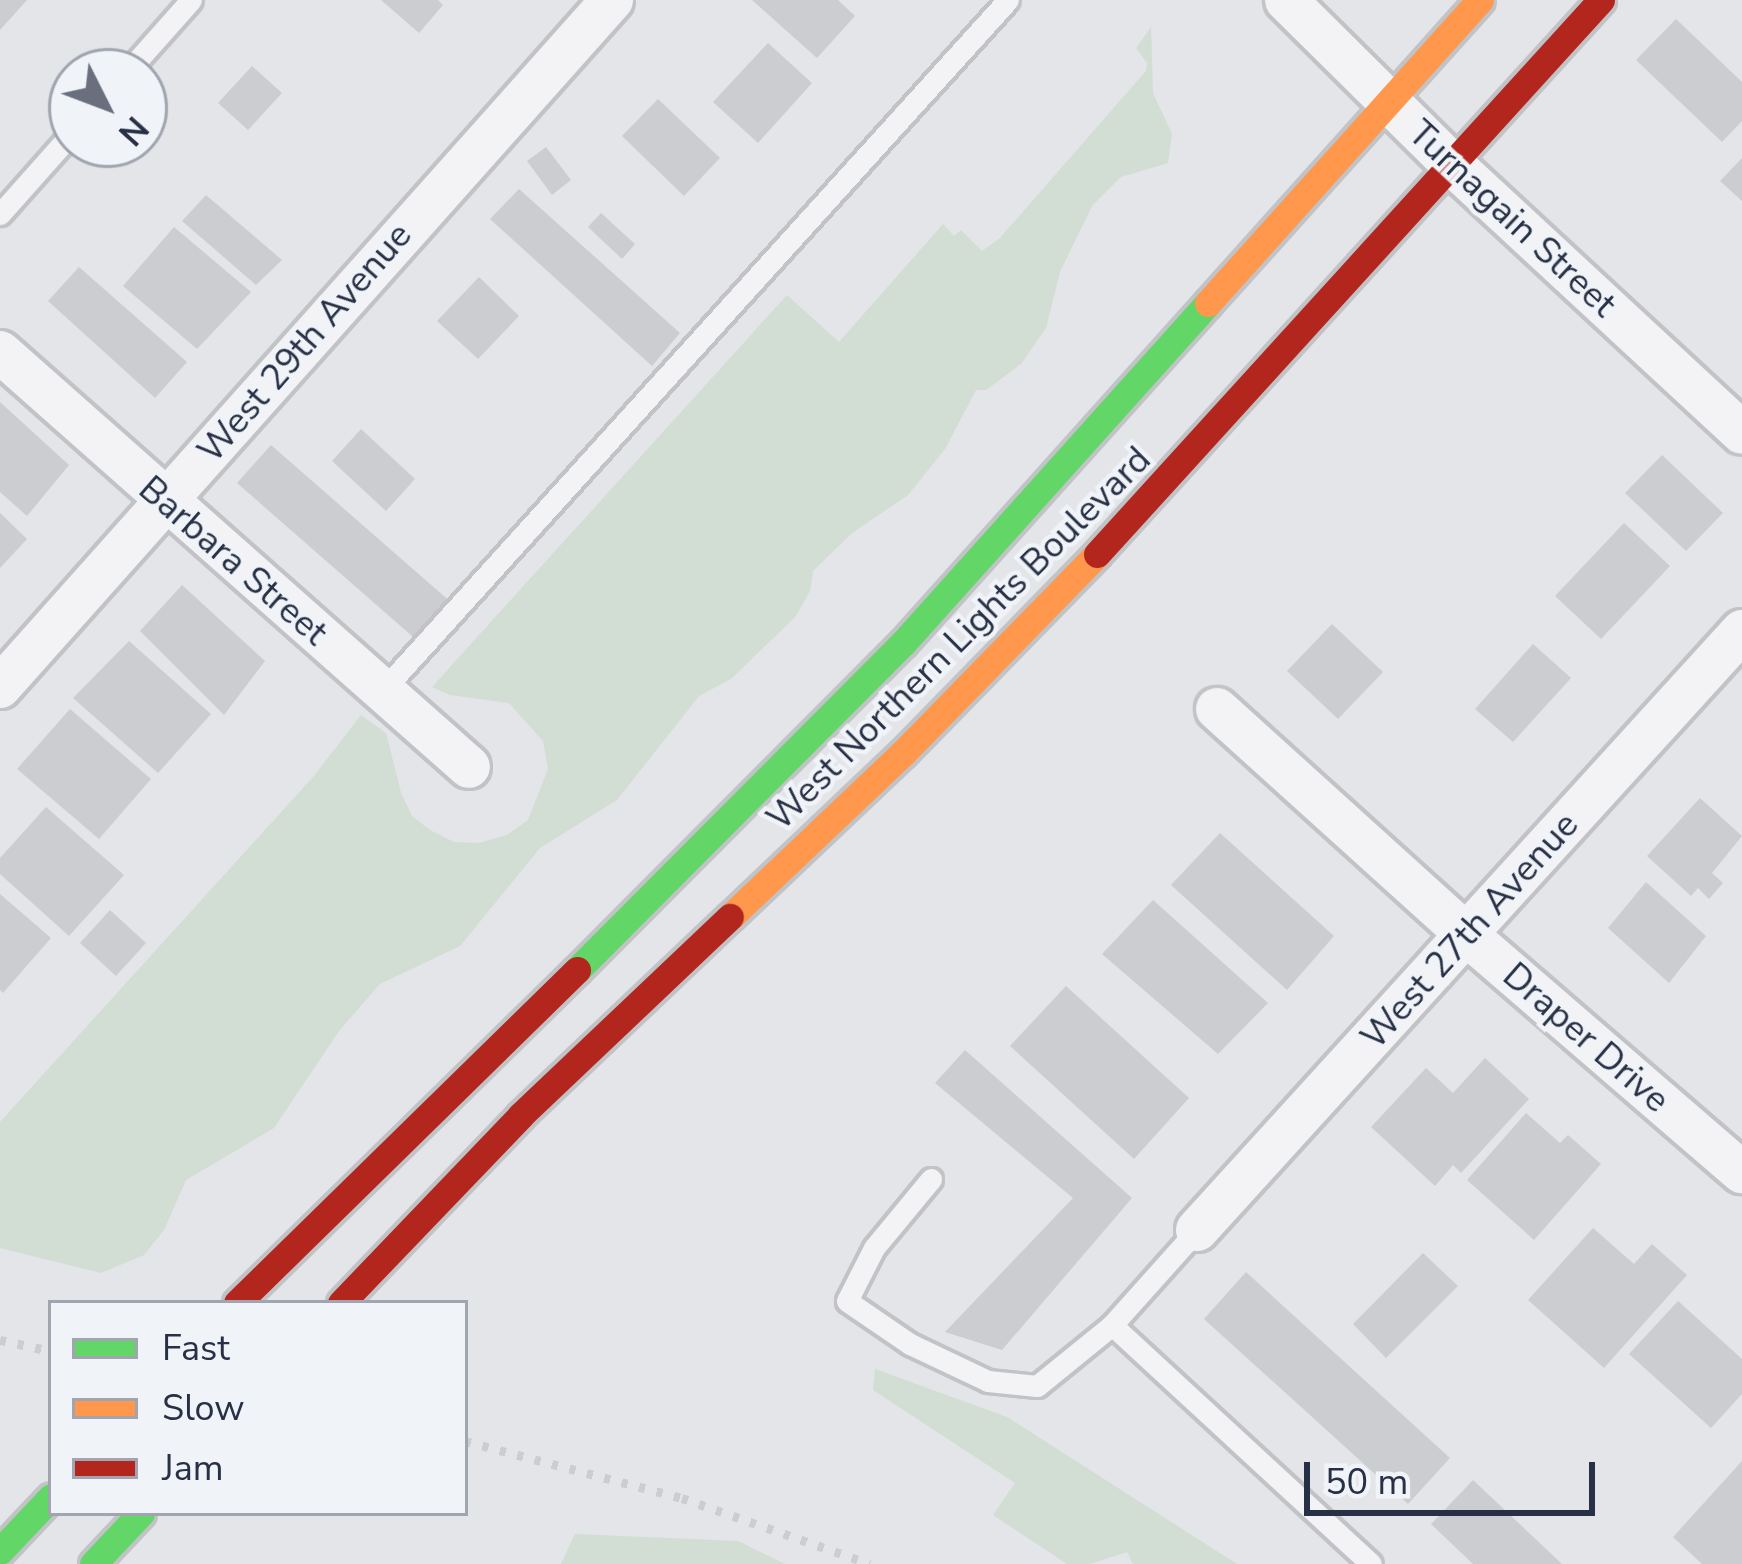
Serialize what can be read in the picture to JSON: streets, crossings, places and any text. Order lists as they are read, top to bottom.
{
  "streets": {
    "main road": ["West Northern Lights Boulevard"],
    "street": [
      "Turnagain Street",
      "West 29th Avenue",
      "Barbara Street",
      "West 27th Avenue",
      "Draper Drive"
    ]
  },
  "crossings": [
    ["Turnagain Street", "West Northern Lights Boulevard"],
    ["West 29th Avenue", "Barbara Street"],
    ["West 27th Avenue", "Draper Drive"]
  ],
  "legend": ["Fast", "Slow", "Jam"],
  "scale_bar": "50 m",
  "north": "bottom right"
}
